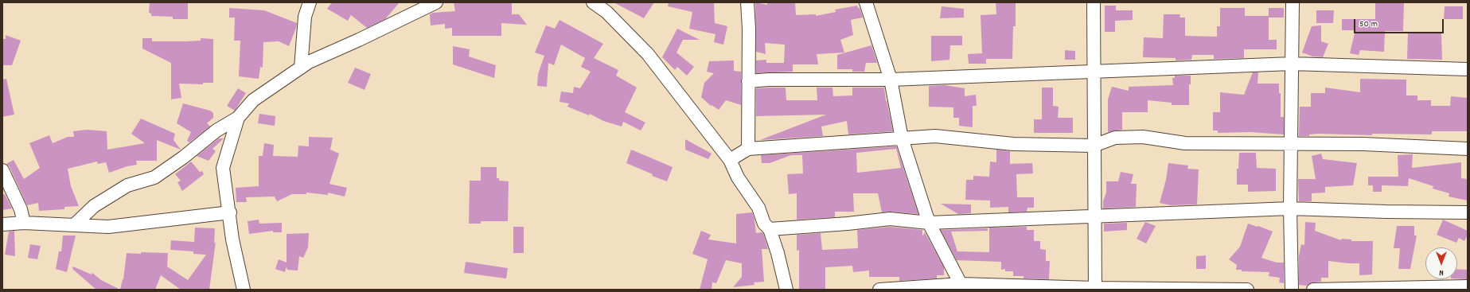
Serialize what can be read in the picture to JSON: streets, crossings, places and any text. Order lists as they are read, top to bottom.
{
  "scale_bar": "50 m",
  "north": "bottom"
}
